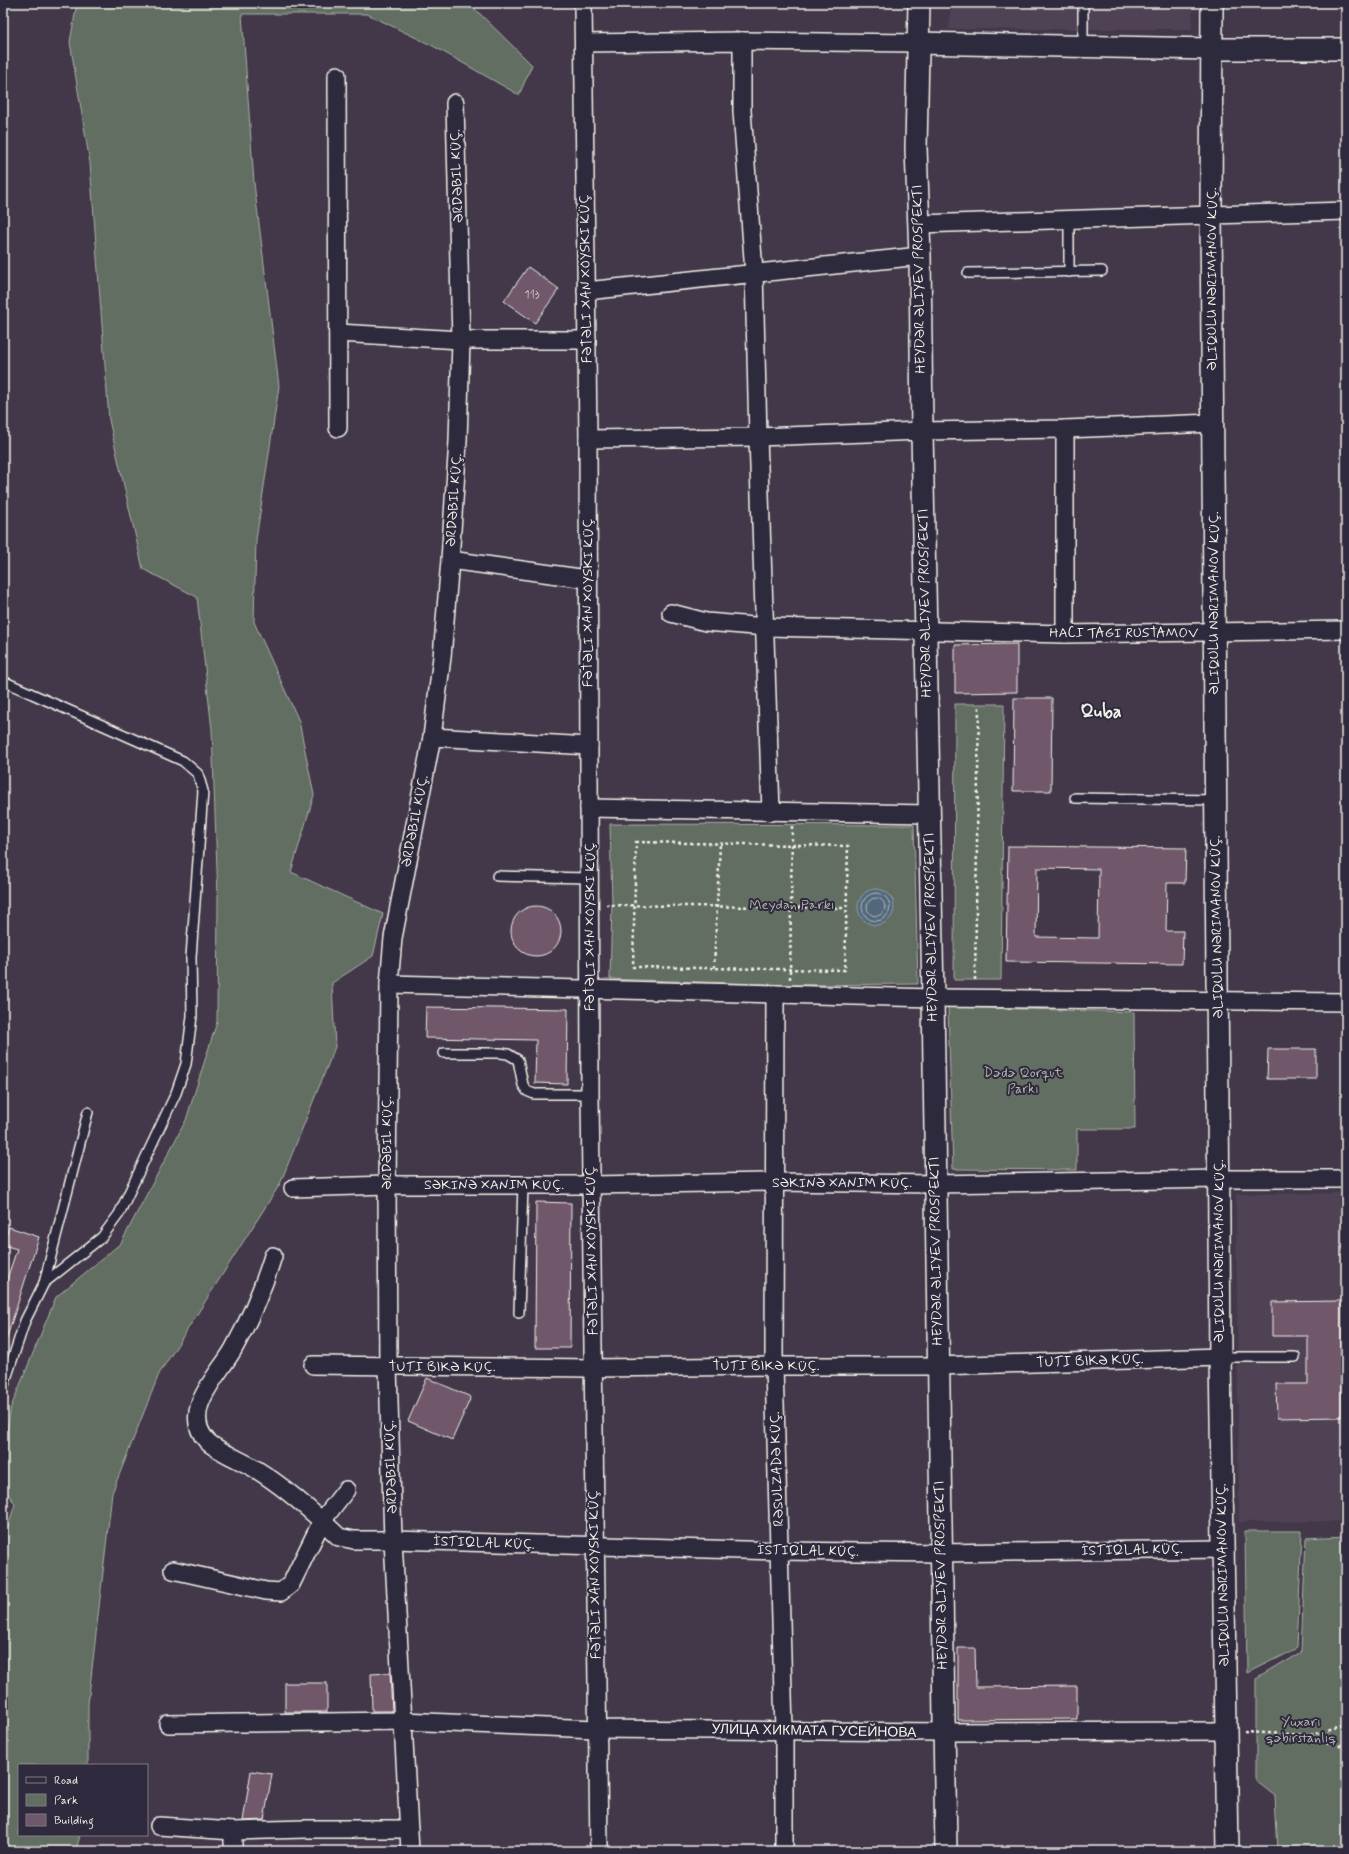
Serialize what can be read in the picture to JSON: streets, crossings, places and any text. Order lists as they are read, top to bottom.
{
  "streets": {
    "street": [
      "ƏRDƏBIL KÜÇ.",
      "FƏTƏLI XAN XOYSKI KÜÇ",
      "HEYDƏR ƏLIYEV PROSPEKTI",
      "ƏLIQULU NƏRIMANOV KÜÇ.",
      "HACI TAGI RUSTAMOV",
      "SƏKINƏ XANIM KÜÇ.",
      "TUTI BIKƏ KÜÇ.",
      "RƏSULZADƏ KÜÇ.",
      "İSTIQLAL KÜÇ.",
      "УЛИЦА ХИКМАТА ГУСЕЙНОВА"
    ]
  },
  "crossings": [
    ["ƏRDƏBIL KÜÇ.", "SƏKINƏ XANIM KÜÇ."],
    ["ƏRDƏBIL KÜÇ.", "TUTI BIKƏ KÜÇ."],
    ["ƏRDƏBIL KÜÇ.", "İSTIQLAL KÜÇ."],
    ["ƏRDƏBIL KÜÇ.", "УЛИЦА ХИКМАТА ГУСЕЙНОВА"],
    ["FƏTƏLI XAN XOYSKI KÜÇ", "SƏKINƏ XANIM KÜÇ."],
    ["FƏTƏLI XAN XOYSKI KÜÇ", "TUTI BIKƏ KÜÇ."],
    ["FƏTƏLI XAN XOYSKI KÜÇ", "İSTIQLAL KÜÇ."],
    ["FƏTƏLI XAN XOYSKI KÜÇ", "УЛИЦА ХИКМАТА ГУСЕЙНОВА"],
    ["HEYDƏR ƏLIYEV PROSPEKTI", "HACI TAGI RUSTAMOV"],
    ["HEYDƏR ƏLIYEV PROSPEKTI", "SƏKINƏ XANIM KÜÇ."],
    ["HEYDƏR ƏLIYEV PROSPEKTI", "TUTI BIKƏ KÜÇ."],
    ["HEYDƏR ƏLIYEV PROSPEKTI", "İSTIQLAL KÜÇ."],
    ["HEYDƏR ƏLIYEV PROSPEKTI", "УЛИЦА ХИКМАТА ГУСЕЙНОВА"],
    ["ƏLIQULU NƏRIMANOV KÜÇ.", "HACI TAGI RUSTAMOV"],
    ["ƏLIQULU NƏRIMANOV KÜÇ.", "SƏKINƏ XANIM KÜÇ."],
    ["ƏLIQULU NƏRIMANOV KÜÇ.", "TUTI BIKƏ KÜÇ."],
    ["ƏLIQULU NƏRIMANOV KÜÇ.", "İSTIQLAL KÜÇ."],
    ["ƏLIQULU NƏRIMANOV KÜÇ.", "УЛИЦА ХИКМАТА ГУСЕЙНОВА"],
    ["SƏKINƏ XANIM KÜÇ.", "RƏSULZADƏ KÜÇ."],
    ["TUTI BIKƏ KÜÇ.", "RƏSULZADƏ KÜÇ."],
    ["RƏSULZADƏ KÜÇ.", "İSTIQLAL KÜÇ."],
    ["RƏSULZADƏ KÜÇ.", "УЛИЦА ХИКМАТА ГУСЕЙНОВА"]
  ],
  "districts": ["Quba"],
  "parks": ["Meydan Parkı", "Dədə Qorqut Parkı", "Yuxarı qəbirstanlıq"],
  "house_numbers": ["113"],
  "legend": ["Road", "Park", "Building"]
}
